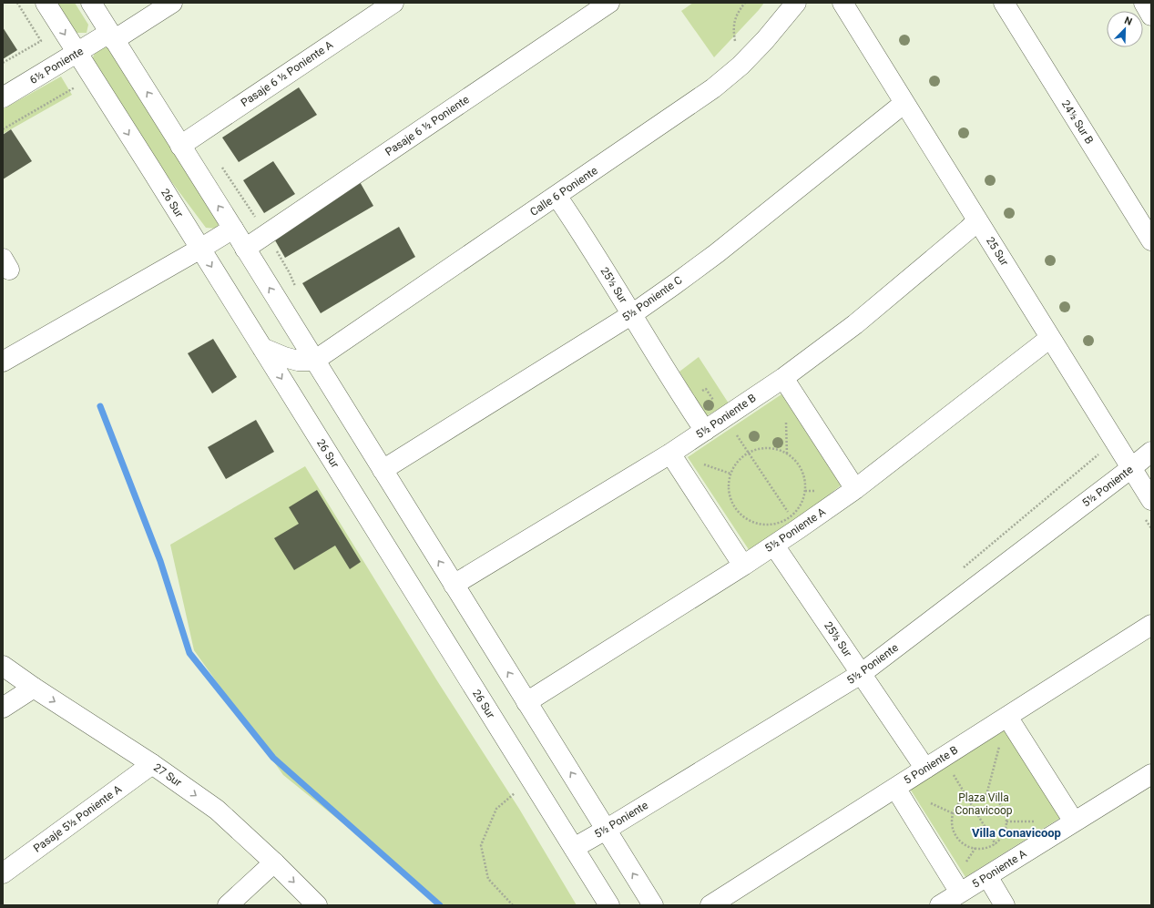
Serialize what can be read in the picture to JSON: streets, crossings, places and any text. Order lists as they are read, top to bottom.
{
  "streets": {
    "street": [
      "6½ Poniente",
      "Pasaje 6 ½ Poniente A",
      "24½ Sur B",
      "Pasaje 6 ½ Poniente",
      "Calle 6 Poniente",
      "26 Sur",
      "25 Sur",
      "25½ Sur",
      "5½ Poniente C",
      "5½ Poniente B",
      "5½ Poniente",
      "5½ Poniente A",
      "5 Poniente B",
      "27 Sur",
      "Pasaje 5½ Poniente A",
      "5 Poniente A"
    ]
  },
  "crossings": [
    ["6½ Poniente", "26 Sur"],
    ["Calle 6 Poniente", "25½ Sur"],
    ["26 Sur", "5½ Poniente"],
    ["25 Sur", "5½ Poniente C"],
    ["25 Sur", "5½ Poniente B"],
    ["25 Sur", "5½ Poniente"],
    ["25 Sur", "5½ Poniente A"],
    ["25½ Sur", "5½ Poniente C"],
    ["25½ Sur", "5½ Poniente B"],
    ["25½ Sur", "5½ Poniente"],
    ["25½ Sur", "5½ Poniente A"],
    ["25½ Sur", "5 Poniente B"],
    ["27 Sur", "Pasaje 5½ Poniente A"]
  ],
  "one_way": ["27 Sur"],
  "districts": ["Villa Conavicoop"],
  "parks": ["Plaza Villa Conavicoop"],
  "north": "top right"
}
